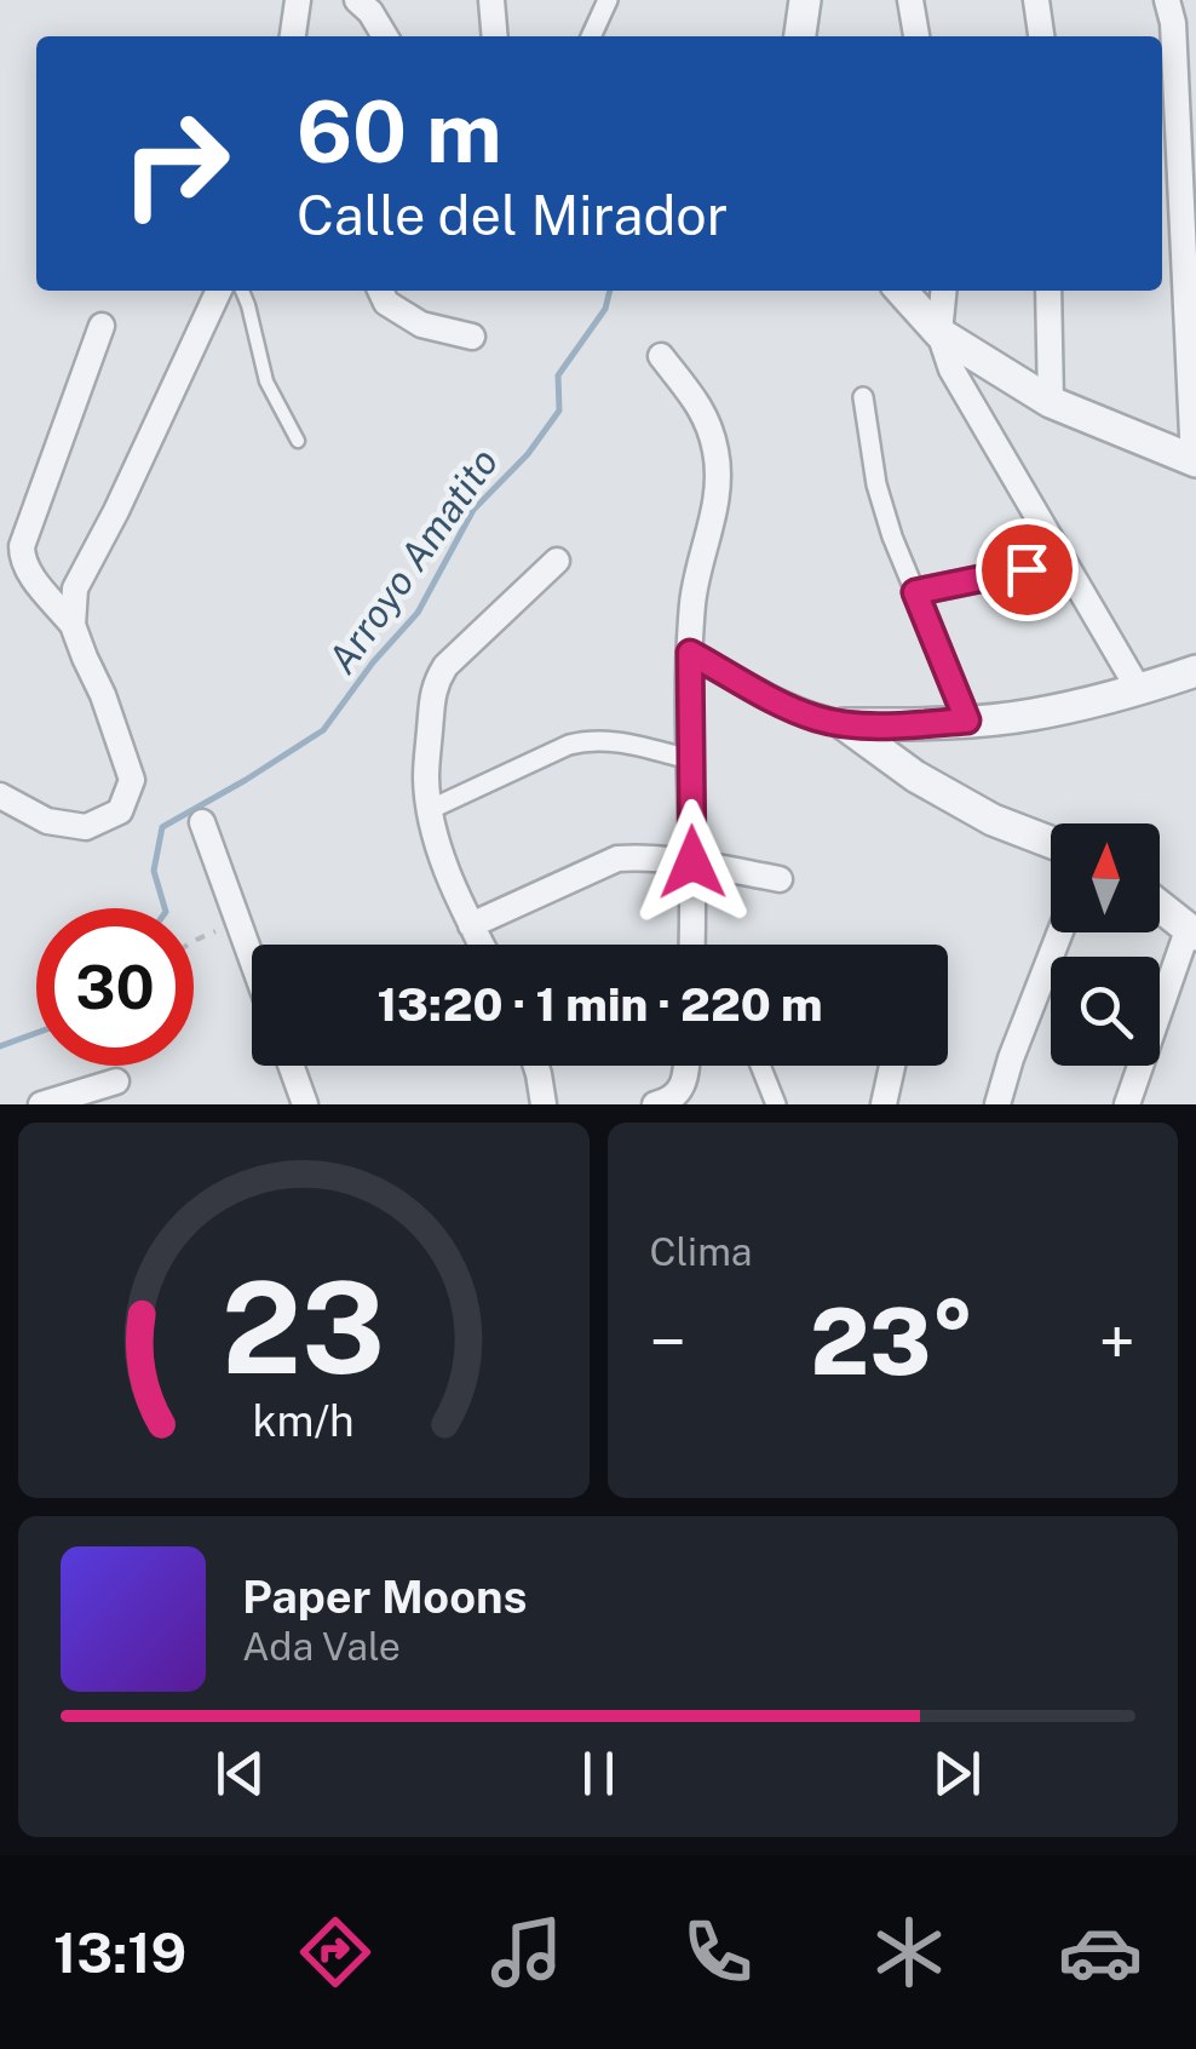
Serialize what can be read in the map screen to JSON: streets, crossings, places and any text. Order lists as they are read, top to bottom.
{
  "water": ["Arroyo Amatito"],
  "north": "top",
  "page": {
    "turn": ["60 m", "Calle del Mirador"],
    "limit": "30",
    "trip": "13:20 · 1 min · 220 m",
    "tile": "Clima",
    "heat": ["−", "23°", "+"],
    "song": ["Paper Moons", "Ada Vale"],
    "tabs": "13:19",
    "gauge": ["23", "km/h"]
  }
}
